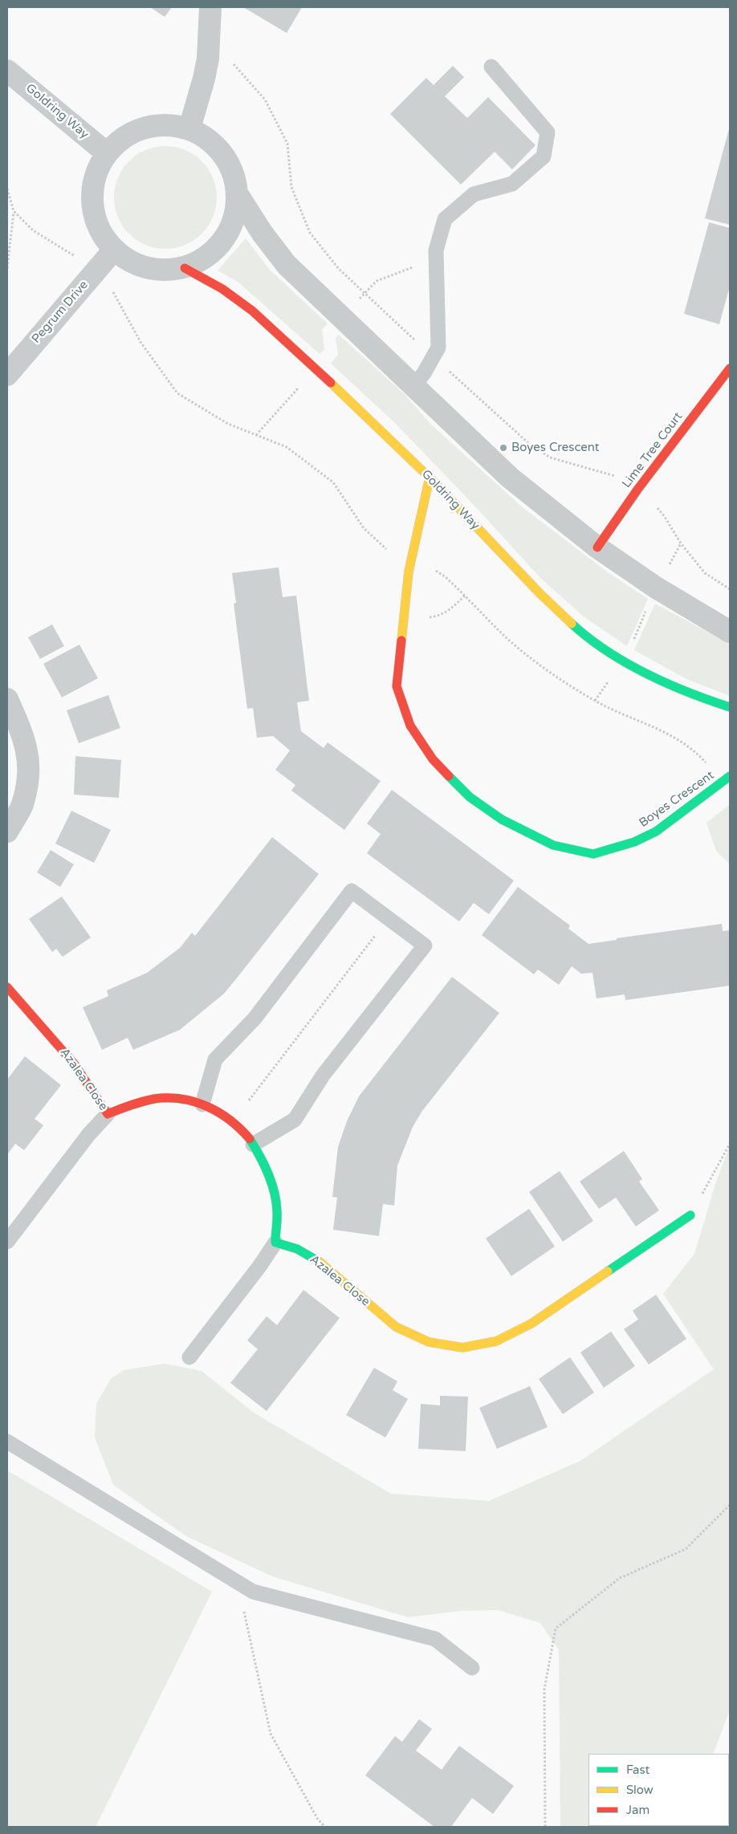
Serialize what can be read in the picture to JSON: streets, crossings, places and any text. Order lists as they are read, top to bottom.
{
  "streets": {
    "street": [
      "Goldring Way",
      "Pegrum Drive",
      "Lime Tree Court",
      "Boyes Crescent",
      "Azalea Close"
    ]
  },
  "crossings": [
    ["Goldring Way", "Boyes Crescent"]
  ],
  "places": ["Boyes Crescent"],
  "legend": ["Fast", "Slow", "Jam"]
}
